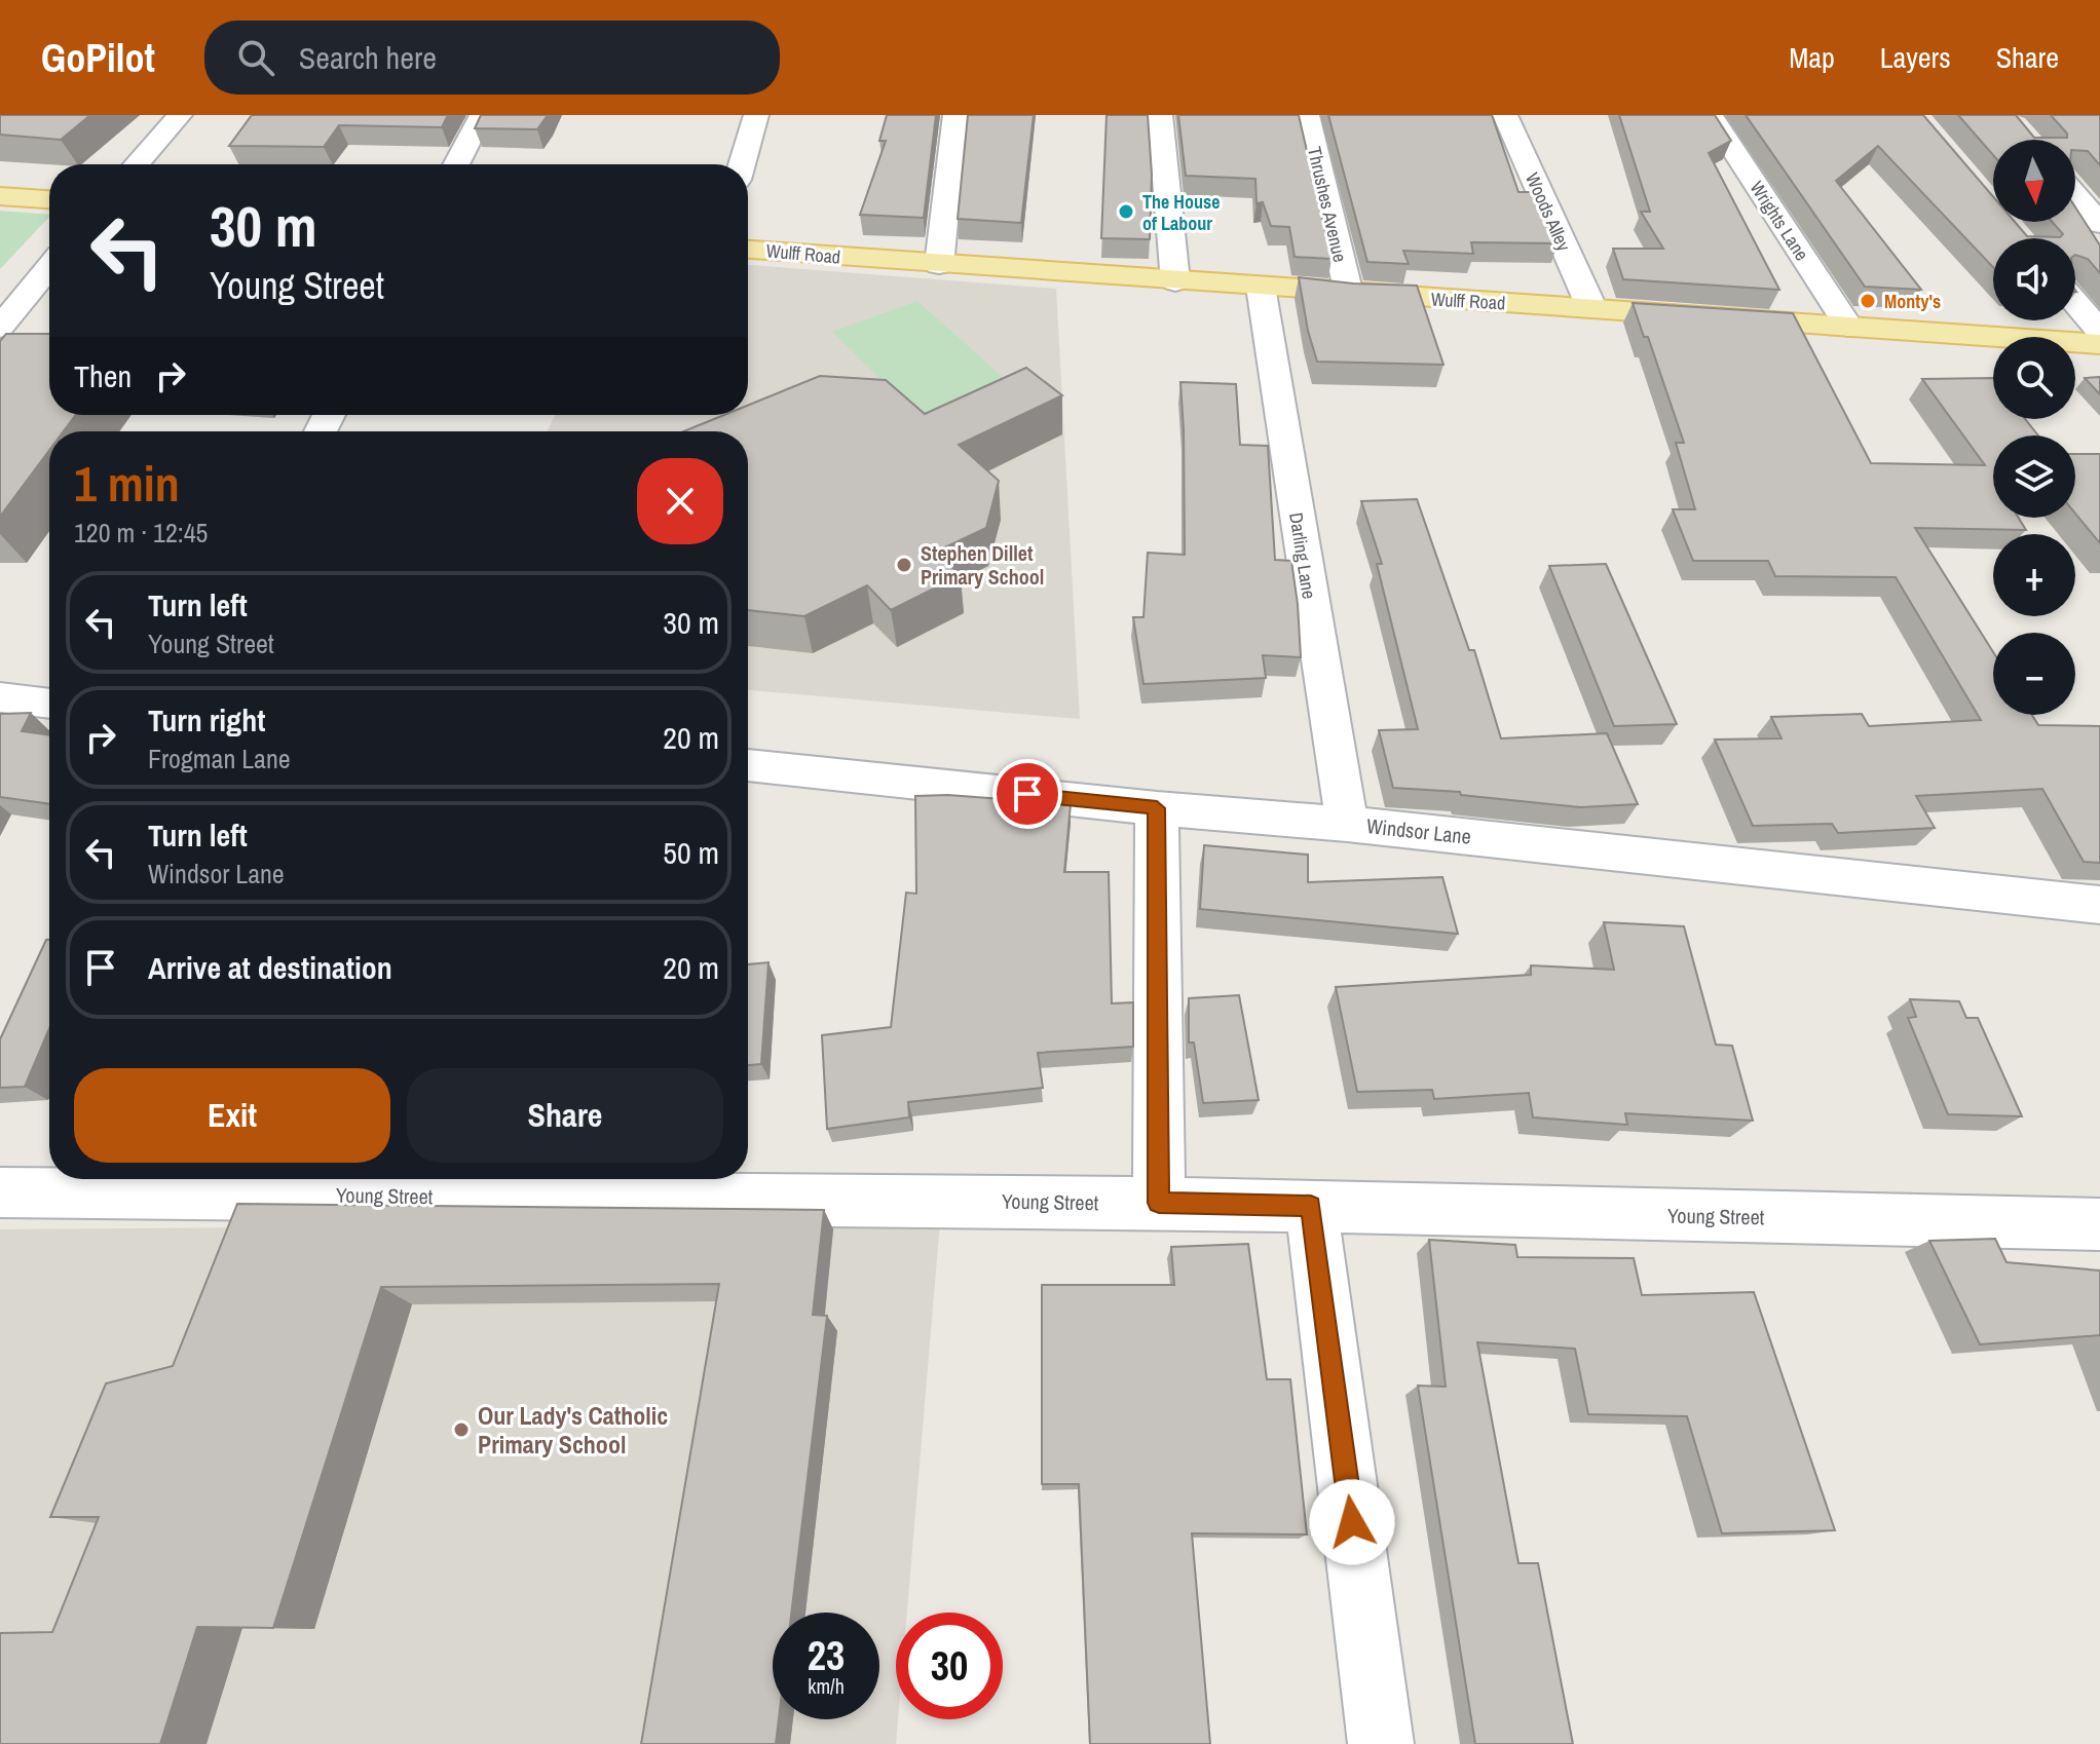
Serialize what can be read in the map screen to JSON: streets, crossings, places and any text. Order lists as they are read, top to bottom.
{
  "streets": {
    "main road": ["Wulff Road"],
    "street": [
      "Thrushes Avenue",
      "Woods Alley",
      "Wrights Lane",
      "Darling Lane",
      "Windsor Lane",
      "Young Street"
    ]
  },
  "crossings": [
    ["Thrushes Avenue", "Wulff Road"],
    ["Woods Alley", "Wulff Road"],
    ["Wrights Lane", "Wulff Road"],
    ["Wulff Road", "Darling Lane"],
    ["Darling Lane", "Windsor Lane"]
  ],
  "places": [
    "The House of Labour",
    "Monty's",
    "Stephen Dillet Primary School",
    "Our Lady's Catholic Primary School"
  ],
  "north": "bottom",
  "page": {
    "header": "GoPilot",
    "search": "Search here",
    "nav": ["Map", "Layers", "Share"],
    "map_buttons": ["+", "−"],
    "turn": ["30 m", "Young Street"],
    "then": "Then",
    "heading": ["1 min", "120 m · 12:45"],
    "list": [
      {
        "name": "Turn left",
        "note": "Young Street",
        "value": "30 m"
      },
      {
        "name": "Turn right",
        "note": "Frogman Lane",
        "value": "20 m"
      },
      {
        "name": "Turn left",
        "note": "Windsor Lane",
        "value": "50 m"
      },
      {
        "name": "Arrive at destination",
        "value": "20 m"
      }
    ],
    "buttons": ["Exit", "Share"],
    "speed": "23 km/h",
    "limit": "30"
  }
}
